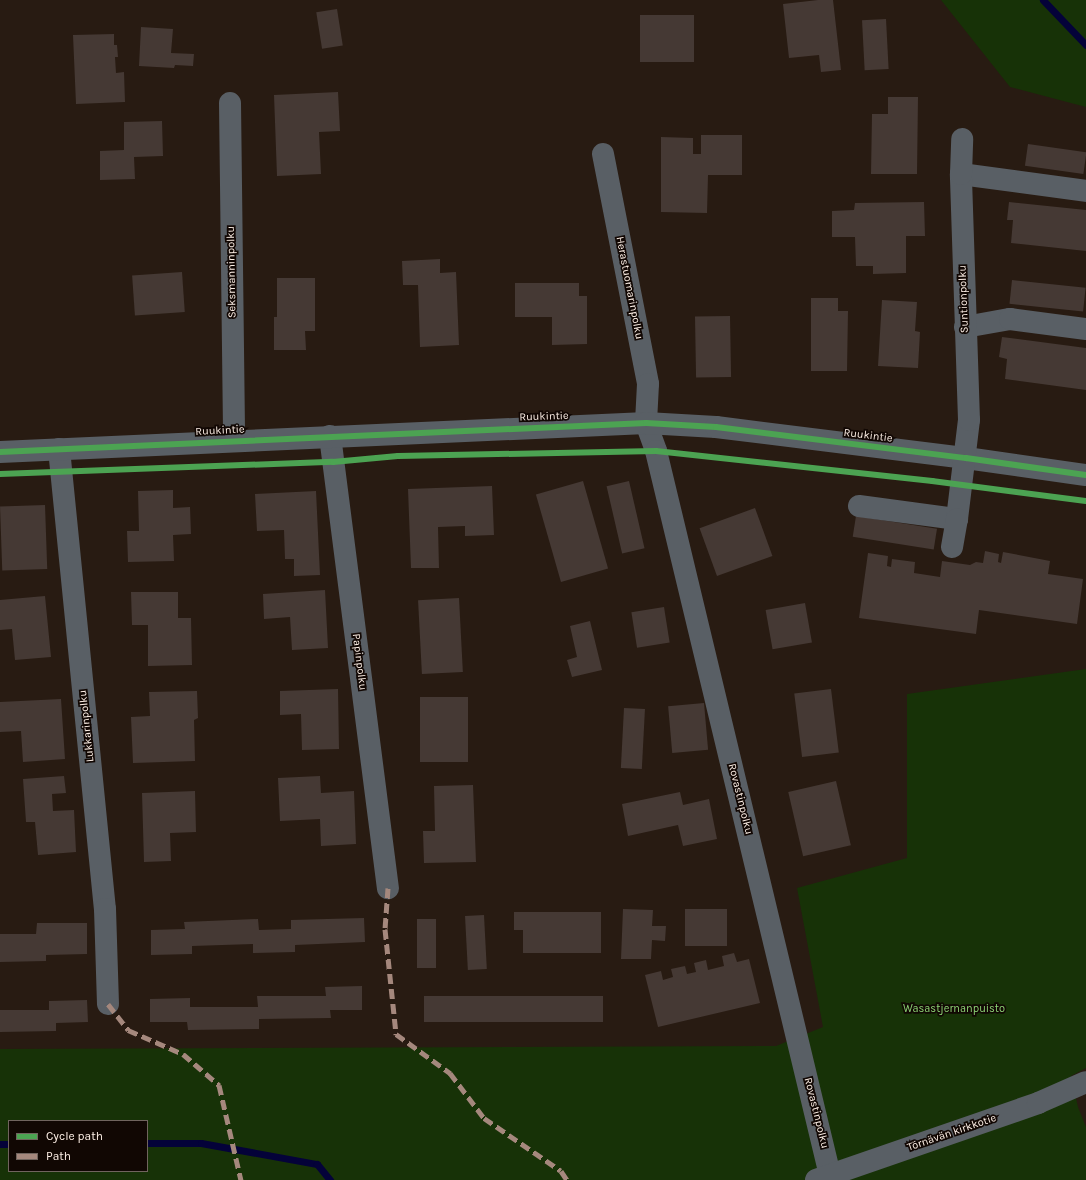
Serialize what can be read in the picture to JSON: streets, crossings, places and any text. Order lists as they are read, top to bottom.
{
  "streets": {
    "street": [
      "Seksmanninpolku",
      "Herastuomarinpolku",
      "Suntionpolku",
      "Ruukintie",
      "Papinpolku",
      "Lukkarinpolku",
      "Rovastinpolku",
      "Törnävän kirkkotie"
    ]
  },
  "crossings": [
    ["Seksmanninpolku", "Ruukintie"],
    ["Herastuomarinpolku", "Ruukintie"],
    ["Herastuomarinpolku", "Rovastinpolku"],
    ["Suntionpolku", "Ruukintie"],
    ["Ruukintie", "Papinpolku"],
    ["Ruukintie", "Lukkarinpolku"],
    ["Ruukintie", "Rovastinpolku"],
    ["Rovastinpolku", "Törnävän kirkkotie"]
  ],
  "parks": ["Wasastjernanpuisto"],
  "legend": ["Cycle path", "Path"]
}
